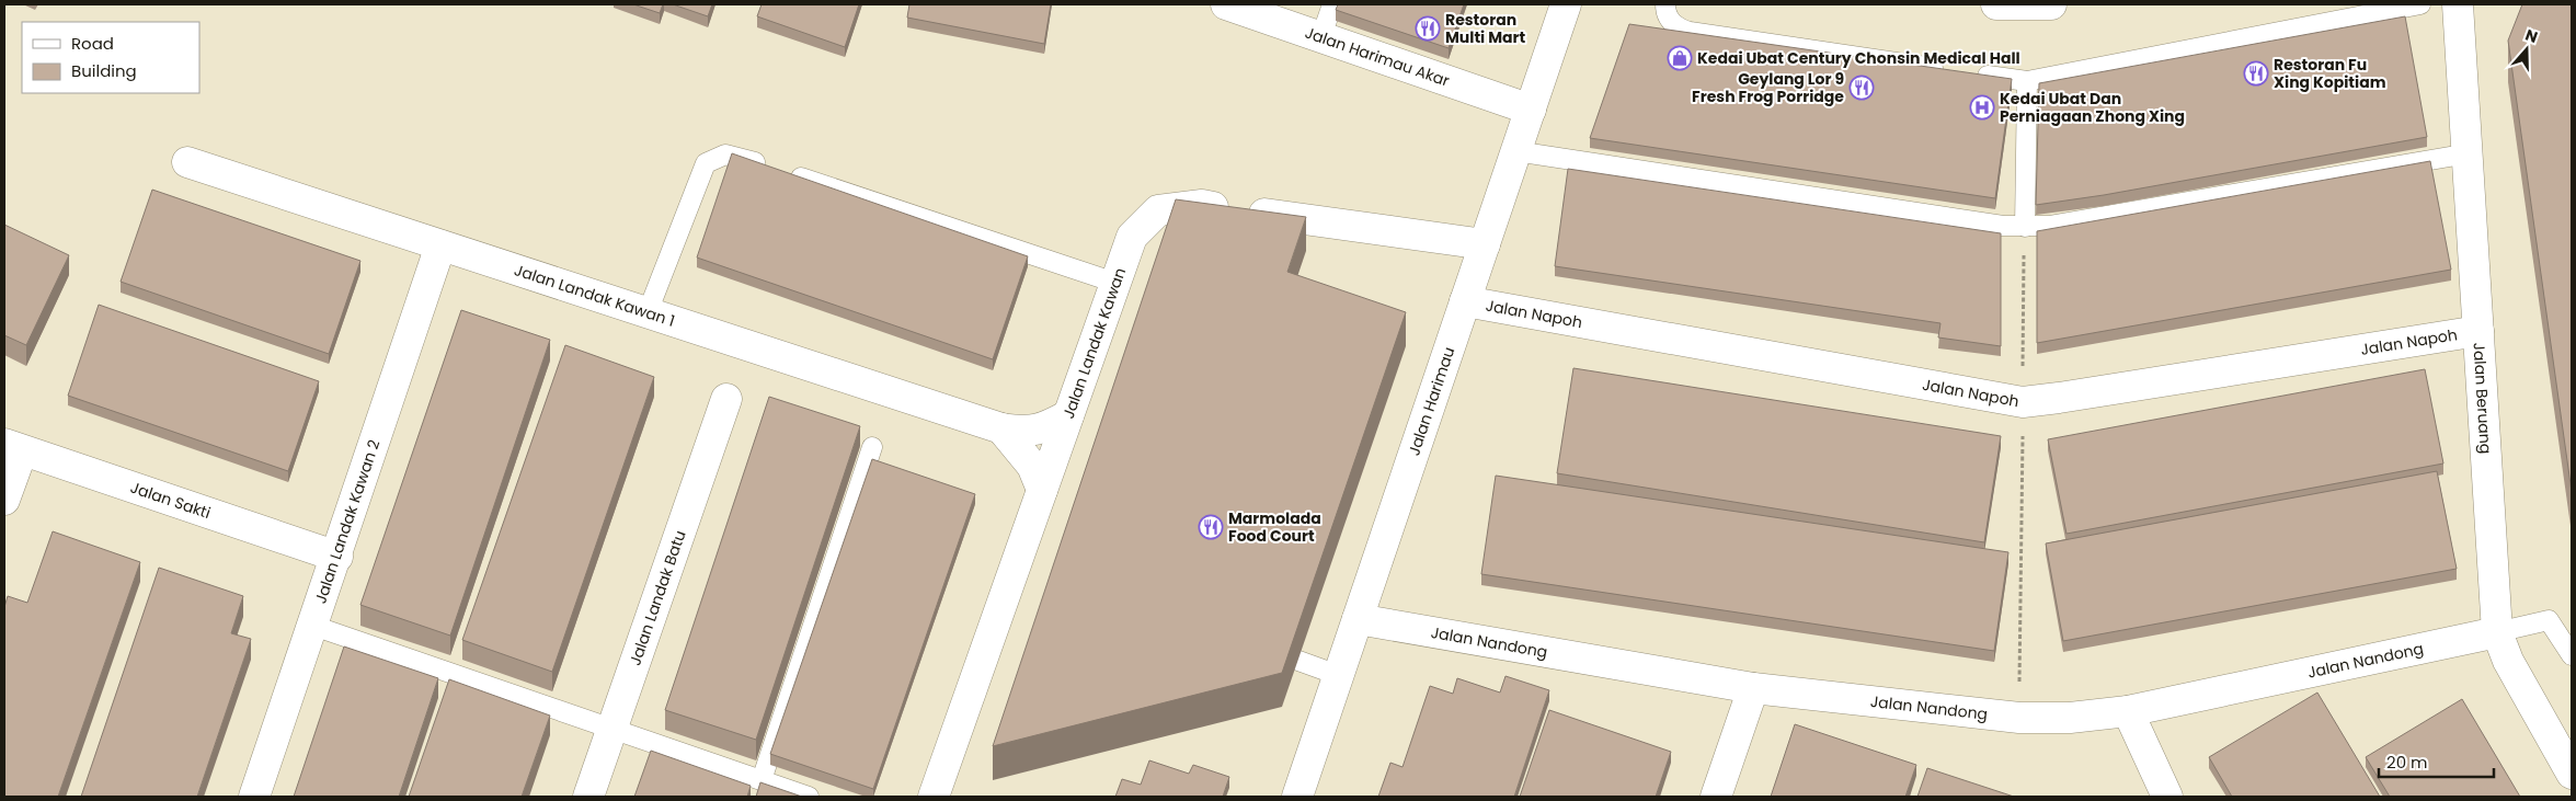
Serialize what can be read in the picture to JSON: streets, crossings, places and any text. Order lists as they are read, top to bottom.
{
  "streets": {
    "street": [
      "Jalan Harimau Akar",
      "Jalan Landak Kawan 1",
      "Jalan Napoh",
      "Jalan Landak Kawan",
      "Jalan Beruang",
      "Jalan Harimau",
      "Jalan Sakti",
      "Jalan Landak Kawan 2",
      "Jalan Landak Batu",
      "Jalan Nandong"
    ]
  },
  "crossings": [
    ["Jalan Harimau Akar", "Jalan Harimau"],
    ["Jalan Landak Kawan 1", "Jalan Landak Kawan"],
    ["Jalan Landak Kawan 1", "Jalan Landak Kawan 2"],
    ["Jalan Napoh", "Jalan Beruang"],
    ["Jalan Napoh", "Jalan Harimau"],
    ["Jalan Landak Kawan", "Jalan Harimau"],
    ["Jalan Beruang", "Jalan Nandong"],
    ["Jalan Harimau", "Jalan Nandong"],
    ["Jalan Sakti", "Jalan Landak Kawan 2"]
  ],
  "places": {
    "restaurant": [
      "Restoran Multi Mart",
      "Restoran Fu Xing Kopitiam",
      "Geylang Lor 9 Fresh Frog Porridge",
      "Marmolada Food Court"
    ],
    "shop": ["Kedai Ubat Century Chonsin Medical Hall"],
    "hospital": ["Kedai Ubat Dan Perniagaan Zhong Xing"]
  },
  "legend": ["Road", "Building"],
  "scale_bar": "20 m",
  "north": "top"
}
